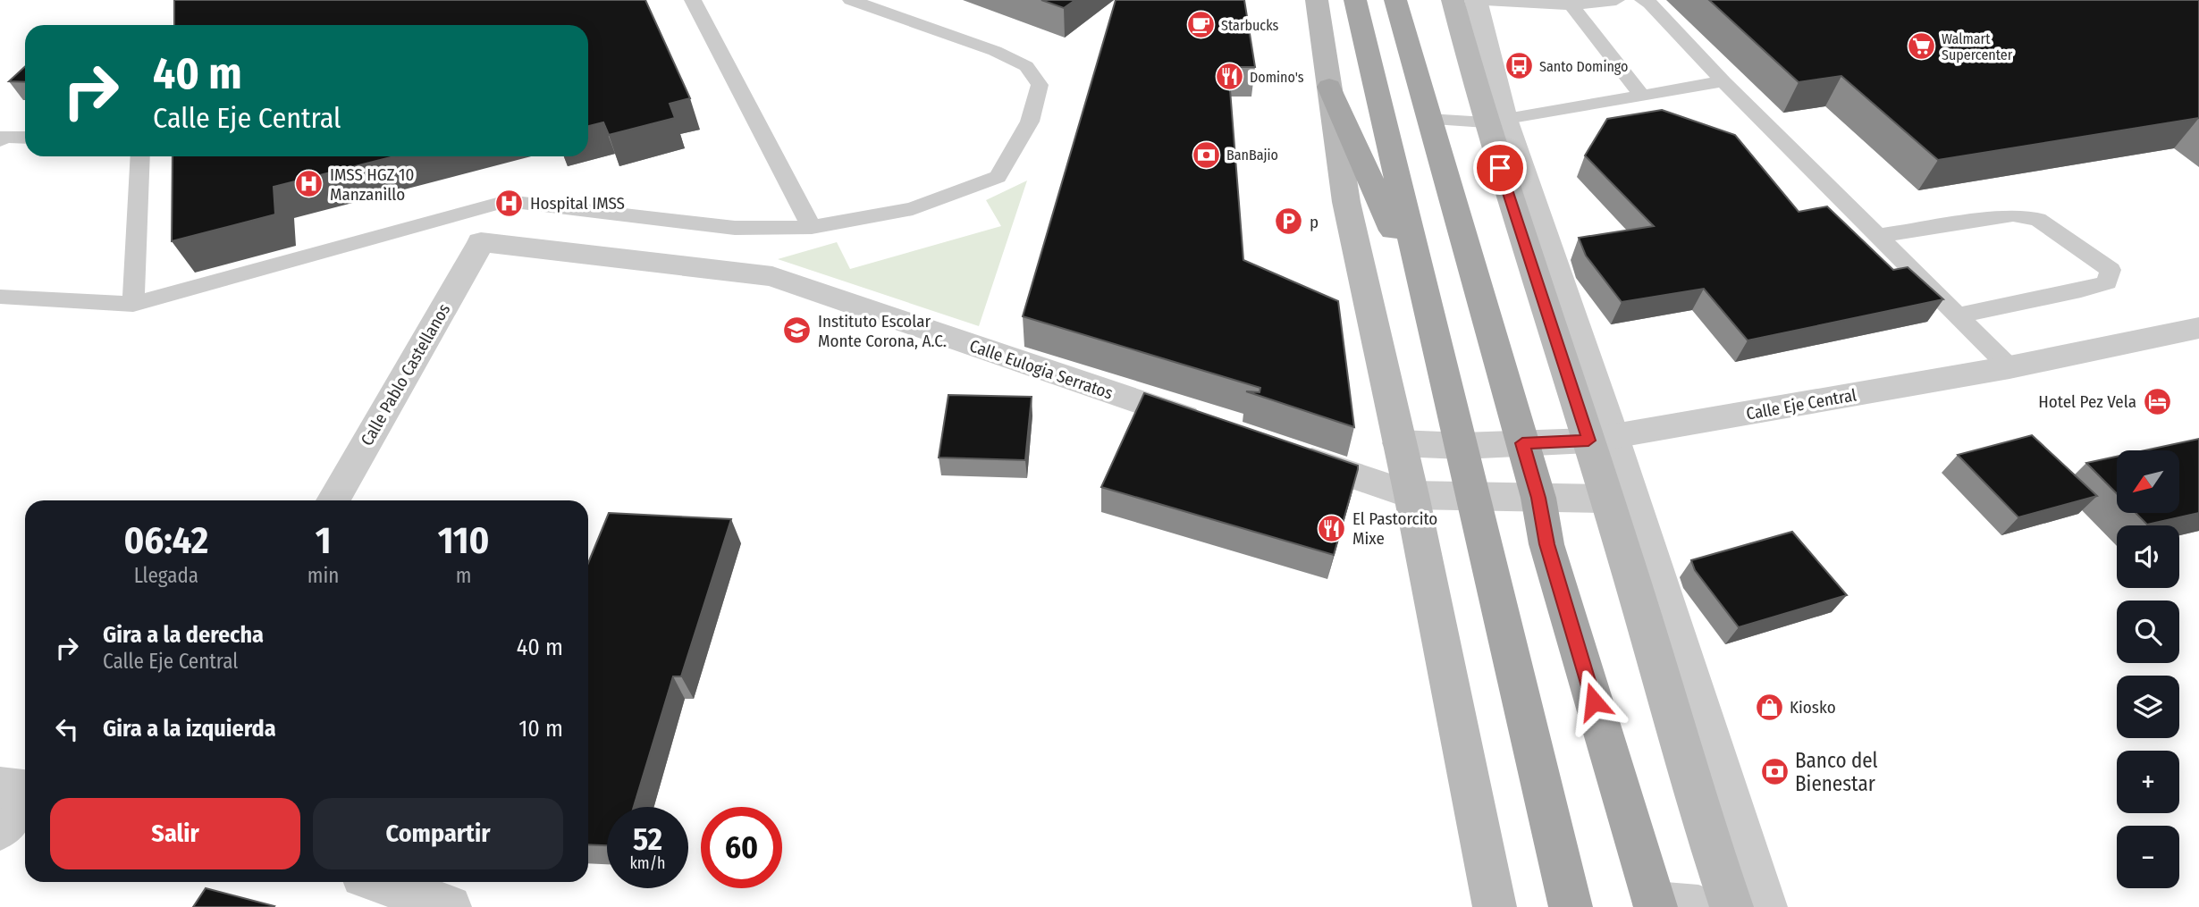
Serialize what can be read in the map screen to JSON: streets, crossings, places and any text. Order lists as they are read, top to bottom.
{
  "streets": {
    "street": ["Calle Eulogia Serratos", "Calle Pablo Castellanos", "Calle Eje Central"]
  },
  "crossings": [
    ["Calle Eulogia Serratos", "Calle Pablo Castellanos"]
  ],
  "places": {
    "cafe": ["Starbucks"],
    "supermarket": ["Walmart Supercenter"],
    "bus stop": ["Santo Domingo"],
    "restaurant": ["Domino's", "El Pastorcito Mixe"],
    "bank": ["BanBajio", "Banco del Bienestar"],
    "hospital": ["IMSS HGZ 10 Manzanillo", "Hospital IMSS"],
    "parking": ["p"],
    "school or university": ["Instituto Escolar Monte Corona, A.C."],
    "hotel": ["Hotel Pez Vela"],
    "shop": ["Kiosko"]
  },
  "north": "bottom left",
  "page": {
    "turn": ["40 m", "Calle Eje Central"],
    "map_buttons": ["+", "−"],
    "eta": [
      "06:42",
      "Llegada",
      "1",
      "min",
      "110",
      "m"
    ],
    "list": [
      {
        "name": "Gira a la derecha",
        "note": "Calle Eje Central",
        "value": "40 m"
      },
      {
        "name": "Gira a la izquierda",
        "value": "10 m"
      }
    ],
    "buttons": ["Salir", "Compartir"],
    "speed": "52 km/h",
    "limit": "60"
  }
}
